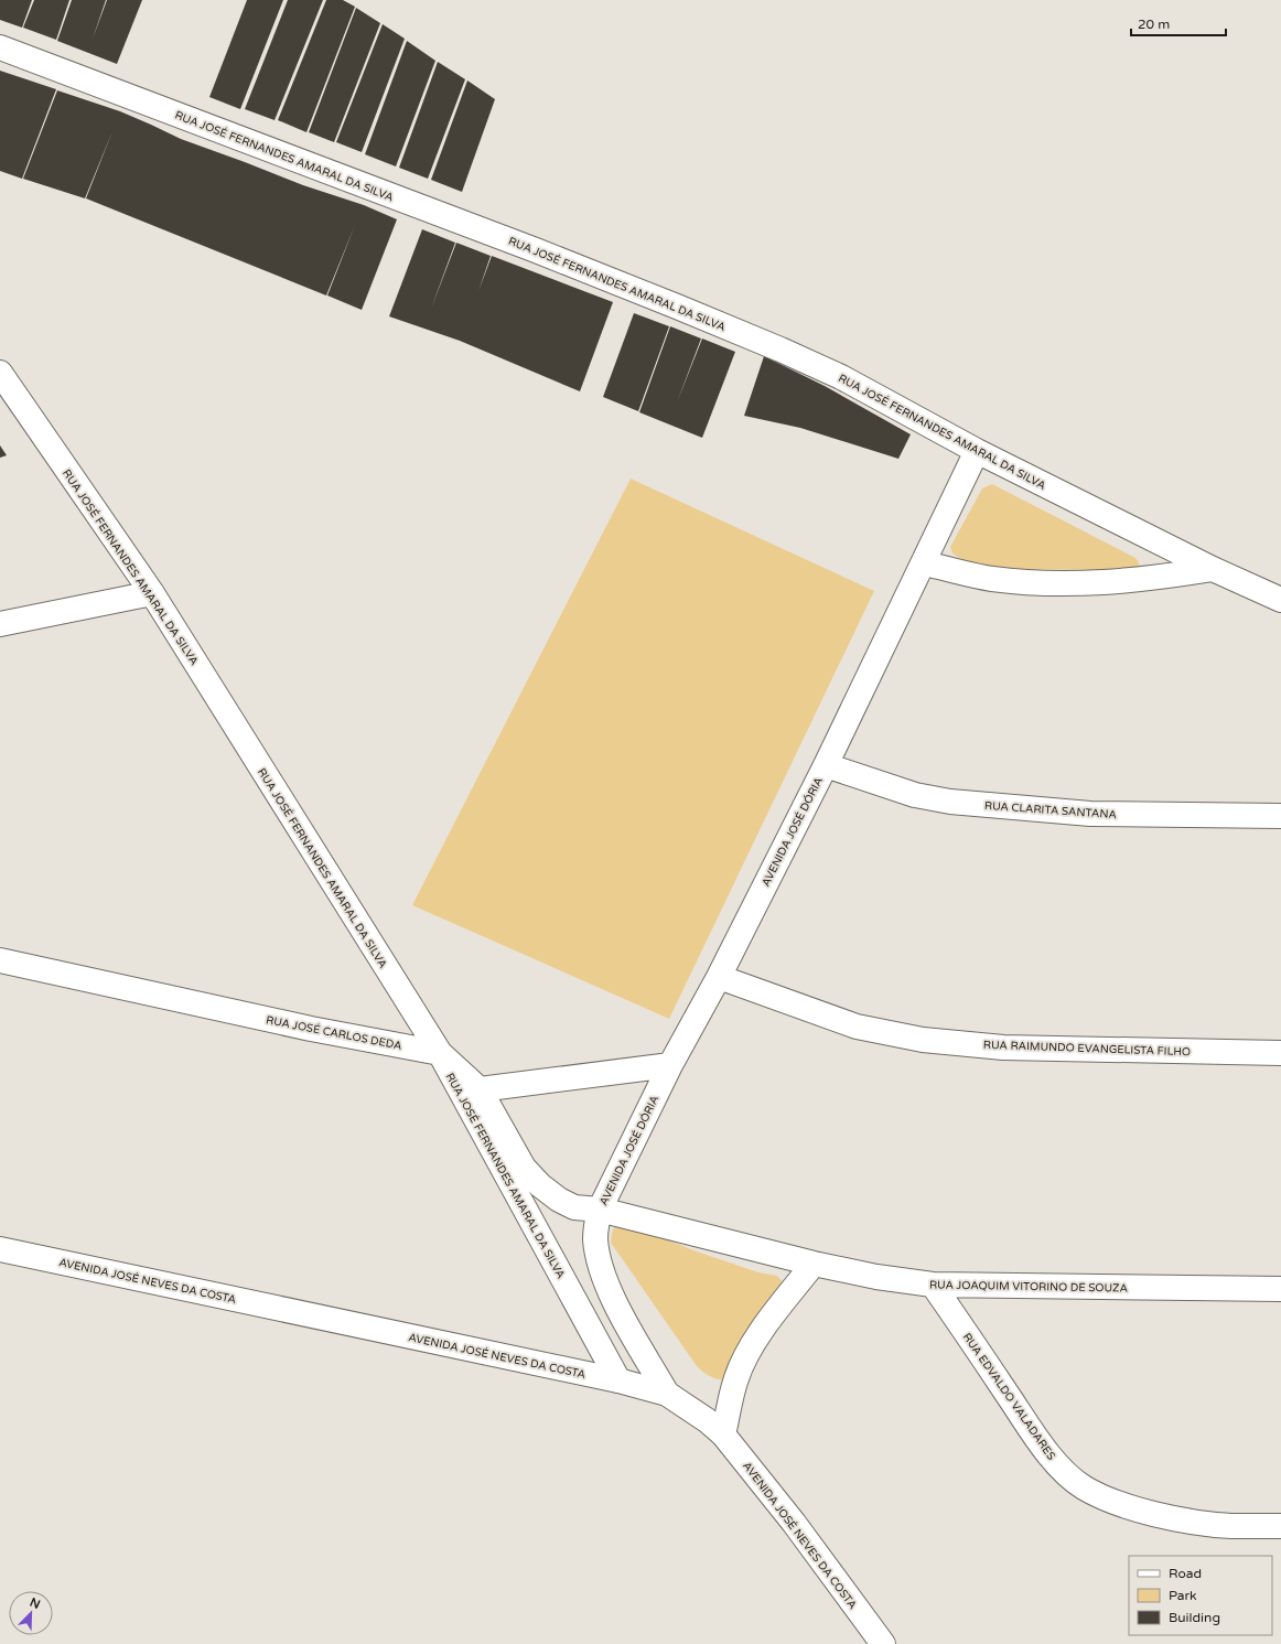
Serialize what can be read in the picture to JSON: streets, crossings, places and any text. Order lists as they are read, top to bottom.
{
  "streets": {
    "street": [
      "RUA JOSÉ FERNANDES AMARAL DA SILVA",
      "RUA CLARITA SANTANA",
      "AVENIDA JOSÉ DÓRIA",
      "RUA JOSÉ CARLOS DEDA",
      "RUA RAIMUNDO EVANGELISTA FILHO",
      "AVENIDA JOSÉ NEVES DA COSTA",
      "RUA JOAQUIM VITORINO DE SOUZA",
      "RUA EDVALDO VALADARES"
    ]
  },
  "crossings": [
    ["RUA JOSÉ FERNANDES AMARAL DA SILVA", "AVENIDA JOSÉ DÓRIA"],
    ["RUA JOSÉ FERNANDES AMARAL DA SILVA", "RUA JOSÉ CARLOS DEDA"],
    ["RUA JOSÉ FERNANDES AMARAL DA SILVA", "AVENIDA JOSÉ NEVES DA COSTA"],
    ["RUA CLARITA SANTANA", "AVENIDA JOSÉ DÓRIA"],
    ["AVENIDA JOSÉ DÓRIA", "RUA RAIMUNDO EVANGELISTA FILHO"],
    ["AVENIDA JOSÉ DÓRIA", "AVENIDA JOSÉ NEVES DA COSTA"],
    ["AVENIDA JOSÉ DÓRIA", "RUA JOAQUIM VITORINO DE SOUZA"],
    ["RUA JOAQUIM VITORINO DE SOUZA", "RUA EDVALDO VALADARES"]
  ],
  "legend": ["Road", "Park", "Building"],
  "scale_bar": "20 m",
  "north": "top right"
}
